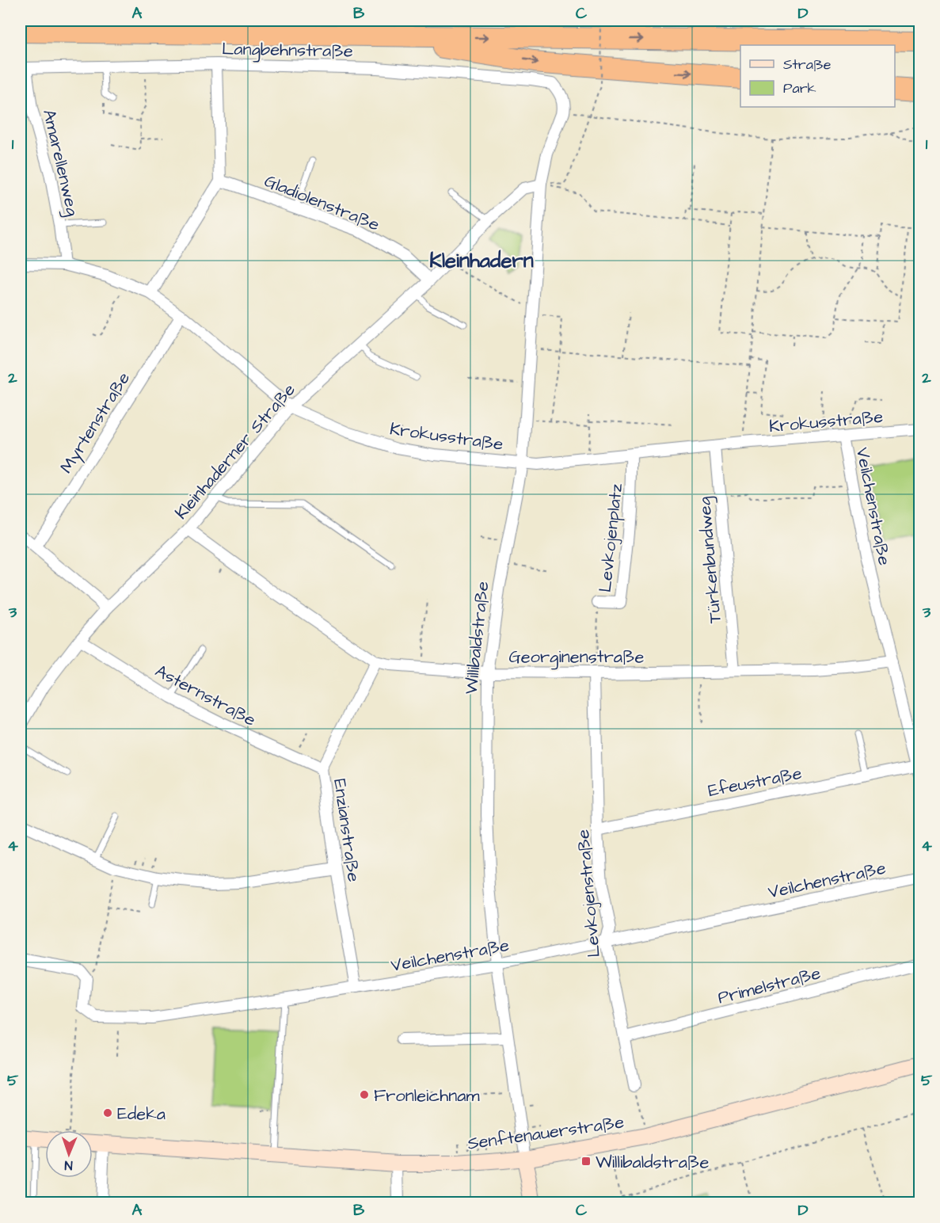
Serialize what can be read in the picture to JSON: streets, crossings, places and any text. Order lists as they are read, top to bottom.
{
  "streets": {
    "street": [
      "Langbehnstraße",
      "Amarellenweg",
      "Gladiolenstraße",
      "Krokusstraße",
      "Myrtenstraße",
      "Kleinhaderner Straße",
      "Veilchenstraße",
      "Levkojenplatz",
      "Türkenbundweg",
      "Willibaldstraße",
      "Georginenstraße",
      "Asternstraße",
      "Efeustraße",
      "Enzianstraße",
      "Levkojenstraße",
      "Primelstraße",
      "Senftenauerstraße"
    ]
  },
  "crossings": [
    ["Langbehnstraße", "Amarellenweg"],
    ["Langbehnstraße", "Willibaldstraße"],
    ["Amarellenweg", "Krokusstraße"],
    ["Gladiolenstraße", "Kleinhaderner Straße"],
    ["Krokusstraße", "Myrtenstraße"],
    ["Krokusstraße", "Kleinhaderner Straße"],
    ["Krokusstraße", "Veilchenstraße"],
    ["Krokusstraße", "Levkojenplatz"],
    ["Krokusstraße", "Türkenbundweg"],
    ["Krokusstraße", "Willibaldstraße"],
    ["Kleinhaderner Straße", "Willibaldstraße"],
    ["Kleinhaderner Straße", "Georginenstraße"],
    ["Kleinhaderner Straße", "Asternstraße"],
    ["Veilchenstraße", "Willibaldstraße"],
    ["Veilchenstraße", "Georginenstraße"],
    ["Veilchenstraße", "Efeustraße"],
    ["Veilchenstraße", "Enzianstraße"],
    ["Veilchenstraße", "Levkojenstraße"],
    ["Türkenbundweg", "Georginenstraße"],
    ["Willibaldstraße", "Georginenstraße"],
    ["Willibaldstraße", "Senftenauerstraße"],
    ["Georginenstraße", "Enzianstraße"],
    ["Georginenstraße", "Levkojenstraße"],
    ["Asternstraße", "Enzianstraße"],
    ["Efeustraße", "Levkojenstraße"],
    ["Levkojenstraße", "Primelstraße"]
  ],
  "districts": ["Kleinhadern"],
  "places": {
    "other": ["Fronleichnam", "Edeka"],
    "transit": ["Willibaldstraße"]
  },
  "legend": ["Straße", "Park"],
  "north": "bottom",
  "grid": {
    "columns": [
      "A",
      "B",
      "C",
      "D"
    ],
    "rows": [
      "1",
      "2",
      "3",
      "4",
      "5"
    ]
  }
}
